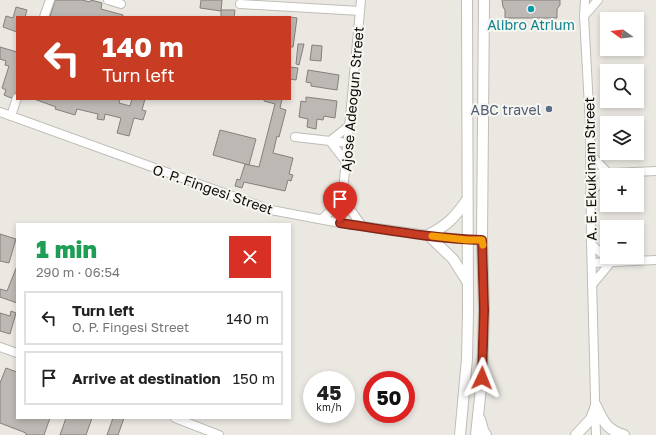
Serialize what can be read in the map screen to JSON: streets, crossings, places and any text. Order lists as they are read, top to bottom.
{
  "streets": {
    "street": ["Ajose Adeogun Street", "A. E. Ekukinam Street", "O. P. Fingesi Street"]
  },
  "crossings": [
    ["Ajose Adeogun Street", "O. P. Fingesi Street"]
  ],
  "places": ["Alibro Atrium", "ABC travel"],
  "north": "left",
  "page": {
    "map_buttons": ["+", "−"],
    "turn": ["140 m", "Turn left"],
    "heading": ["1 min", "290 m · 06:54"],
    "list": [
      {
        "name": "Turn left",
        "note": "O. P. Fingesi Street",
        "value": "140 m"
      },
      {
        "name": "Arrive at destination",
        "value": "150 m"
      }
    ],
    "speed": "45 km/h",
    "limit": "50"
  }
}
